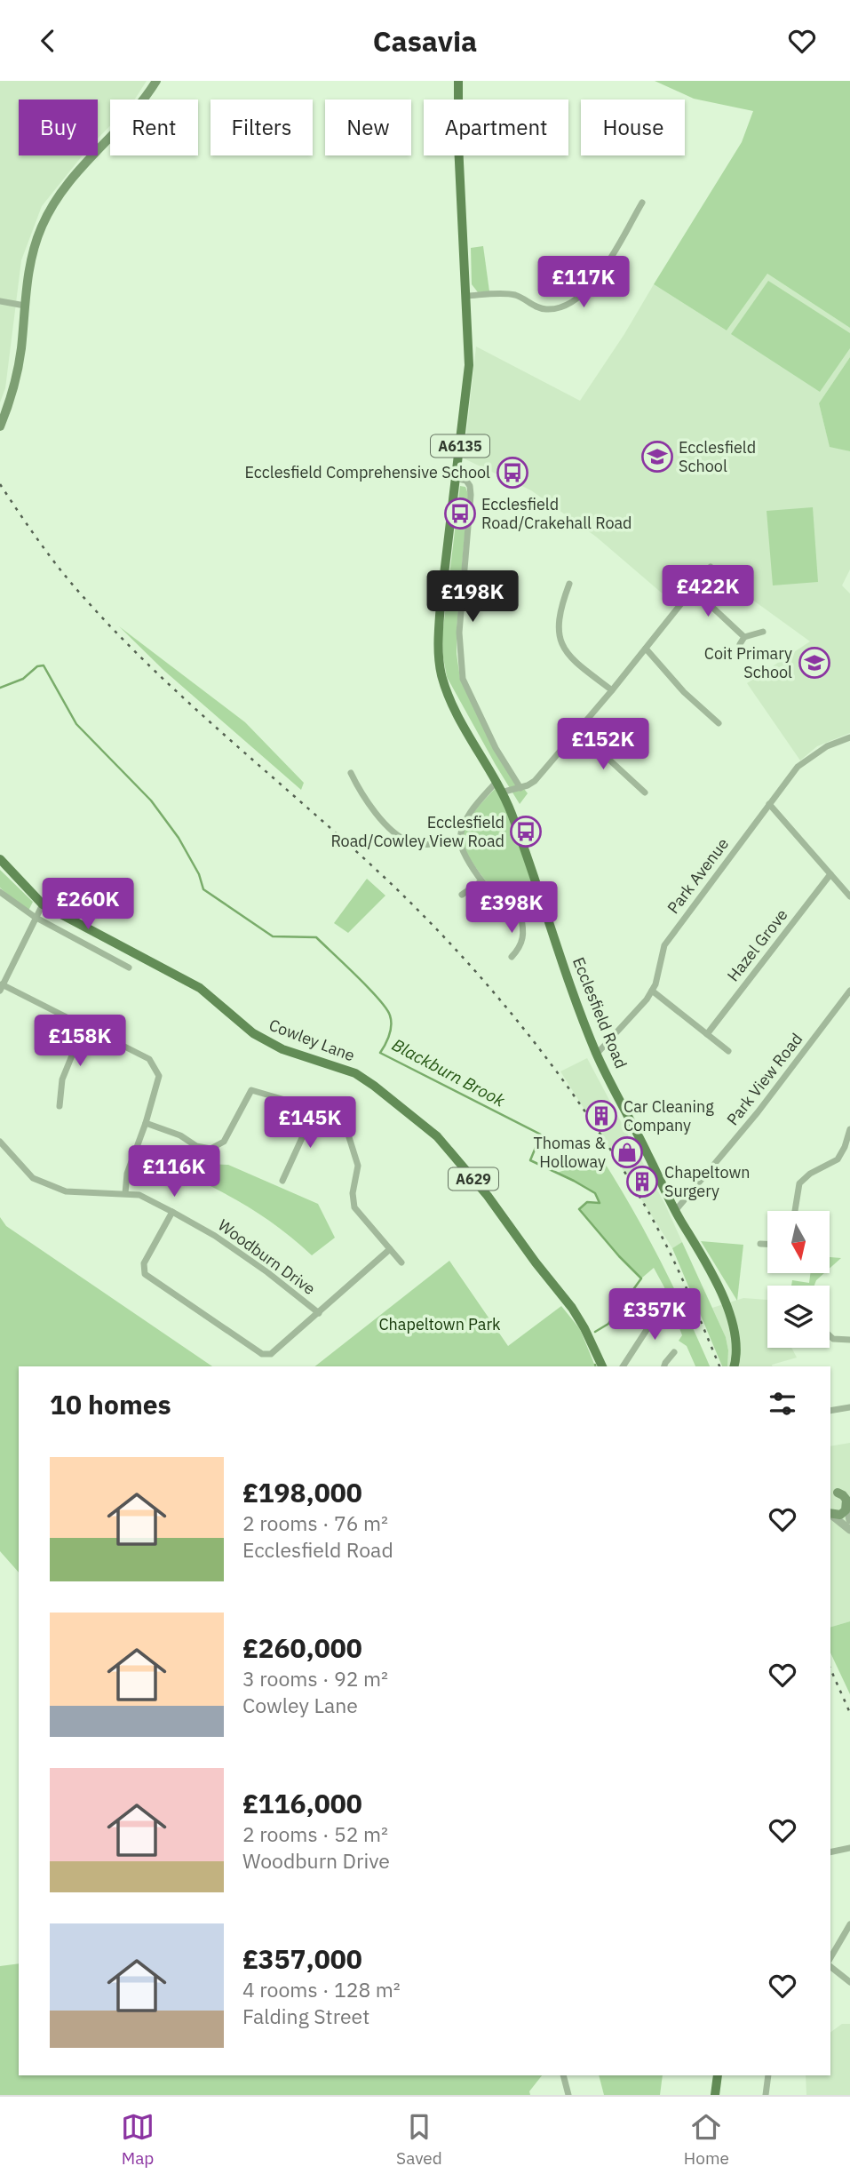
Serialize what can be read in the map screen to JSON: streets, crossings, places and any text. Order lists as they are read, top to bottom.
{
  "streets": {
    "main road": [
      "A6135",
      "Ecclesfield Road",
      "Cowley Lane",
      "A629"
    ],
    "street": [
      "Park Avenue",
      "Hazel Grove",
      "Park View Road",
      "Woodburn Drive"
    ]
  },
  "crossings": [
    ["A6135", "Ecclesfield Road"],
    ["Park Avenue", "Ecclesfield Road"],
    ["Ecclesfield Road", "Park View Road"]
  ],
  "water": ["Blackburn Brook"],
  "parks": ["Chapeltown Park"],
  "places": {
    "school or university": ["Ecclesfield School", "Coit Primary School"],
    "bus stop": ["Ecclesfield Comprehensive School", "Ecclesfield Road/Crakehall Road", "Ecclesfield Road/Cowley View Road"],
    "building": ["Car Cleaning Company", "Chapeltown Surgery"],
    "shop": ["Thomas & Holloway"]
  },
  "north": "bottom",
  "page": {
    "header": "Casavia",
    "chip": [
      "Buy",
      "Rent",
      "Filters",
      "New",
      "Apartment",
      "House"
    ],
    "price": [
      "£117K",
      "£422K",
      "£198K",
      "£152K",
      "£260K",
      "£398K",
      "£158K",
      "£145K",
      "£116K",
      "£357K"
    ],
    "heading": "10 homes",
    "list": [
      {
        "name": "£198,000",
        "note": "2 rooms · 76 m² · Ecclesfield Road"
      },
      {
        "name": "£260,000",
        "note": "3 rooms · 92 m² · Cowley Lane"
      },
      {
        "name": "£116,000",
        "note": "2 rooms · 52 m² · Woodburn Drive"
      },
      {
        "name": "£357,000",
        "note": "4 rooms · 128 m² · Falding Street"
      }
    ],
    "tabs": ["Map", "Saved", "Home"]
  }
}
